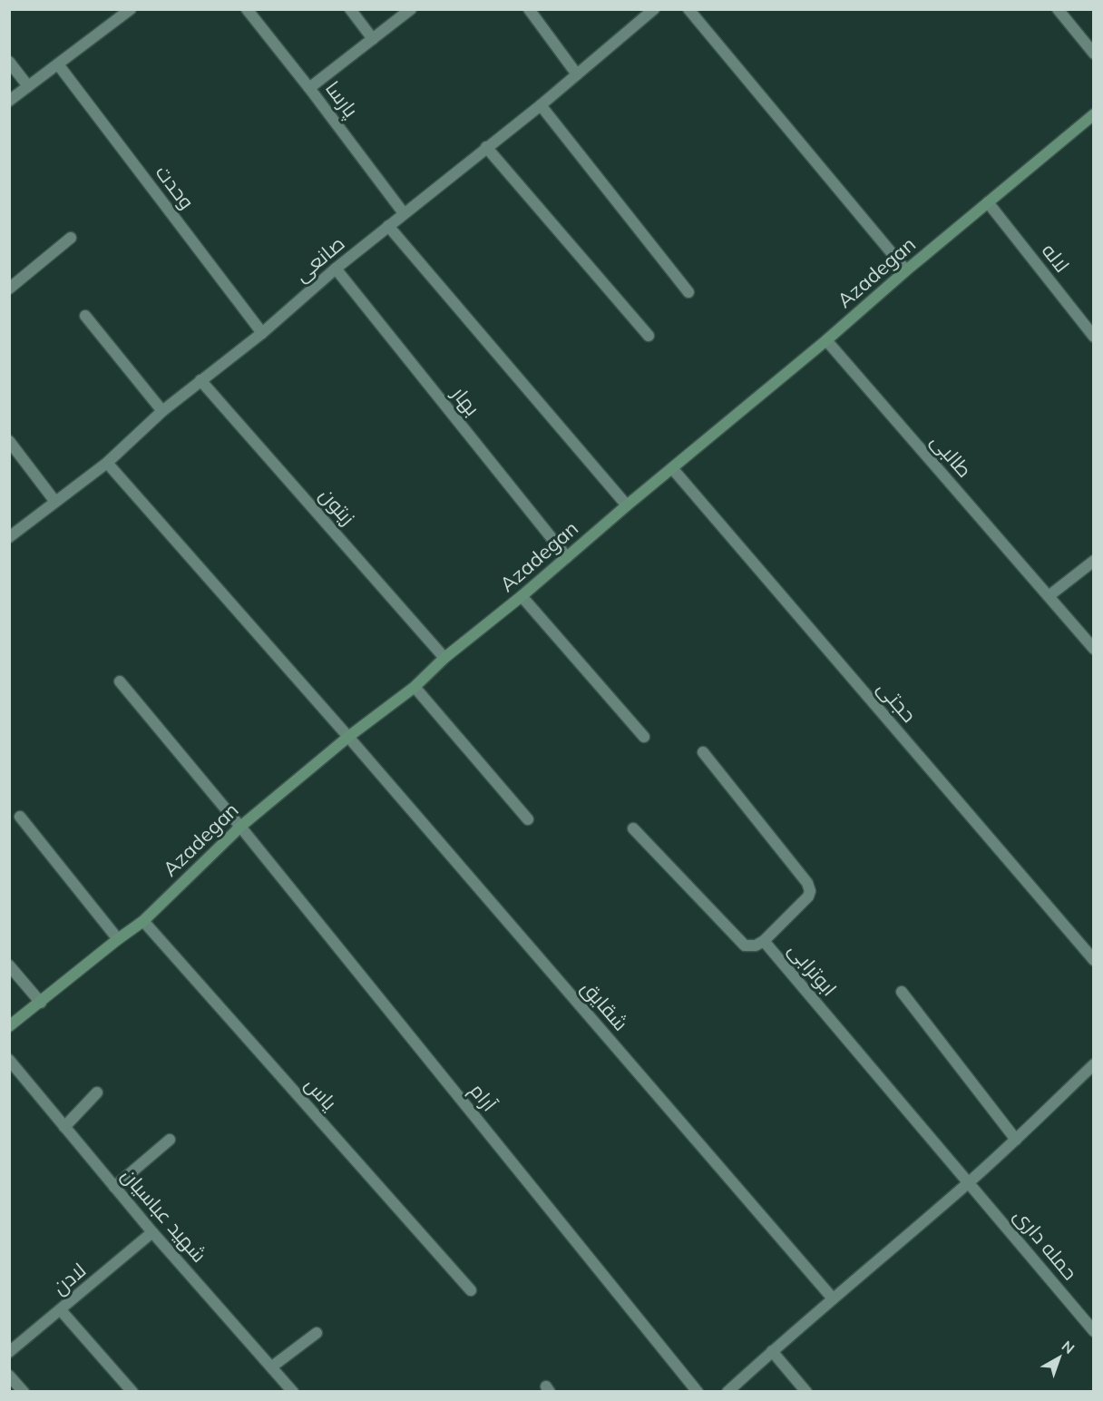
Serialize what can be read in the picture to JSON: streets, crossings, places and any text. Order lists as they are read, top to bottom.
{
  "streets": {
    "street": [
      "پارسا",
      "وحدت",
      "لاله",
      "صانعی",
      "Azadegan",
      "بهار",
      "طالبی",
      "زیتون",
      "حجتی",
      "ابوترابی",
      "شقایق",
      "یاس",
      "آرام",
      "شهید عباسیان",
      "حمله داری",
      "لادن"
    ]
  },
  "crossings": [
    ["پارسا", "صانعی"],
    ["وحدت", "صانعی"],
    ["لاله", "Azadegan"],
    ["صانعی", "بهار"],
    ["صانعی", "زیتون"],
    ["صانعی", "شقایق"],
    ["Azadegan", "بهار"],
    ["Azadegan", "طالبی"],
    ["Azadegan", "زیتون"],
    ["Azadegan", "حجتی"],
    ["Azadegan", "شقایق"],
    ["Azadegan", "یاس"],
    ["Azadegan", "آرام"],
    ["ابوترابی", "حمله داری"],
    ["شهید عباسیان", "لادن"]
  ],
  "north": "top right"
}
